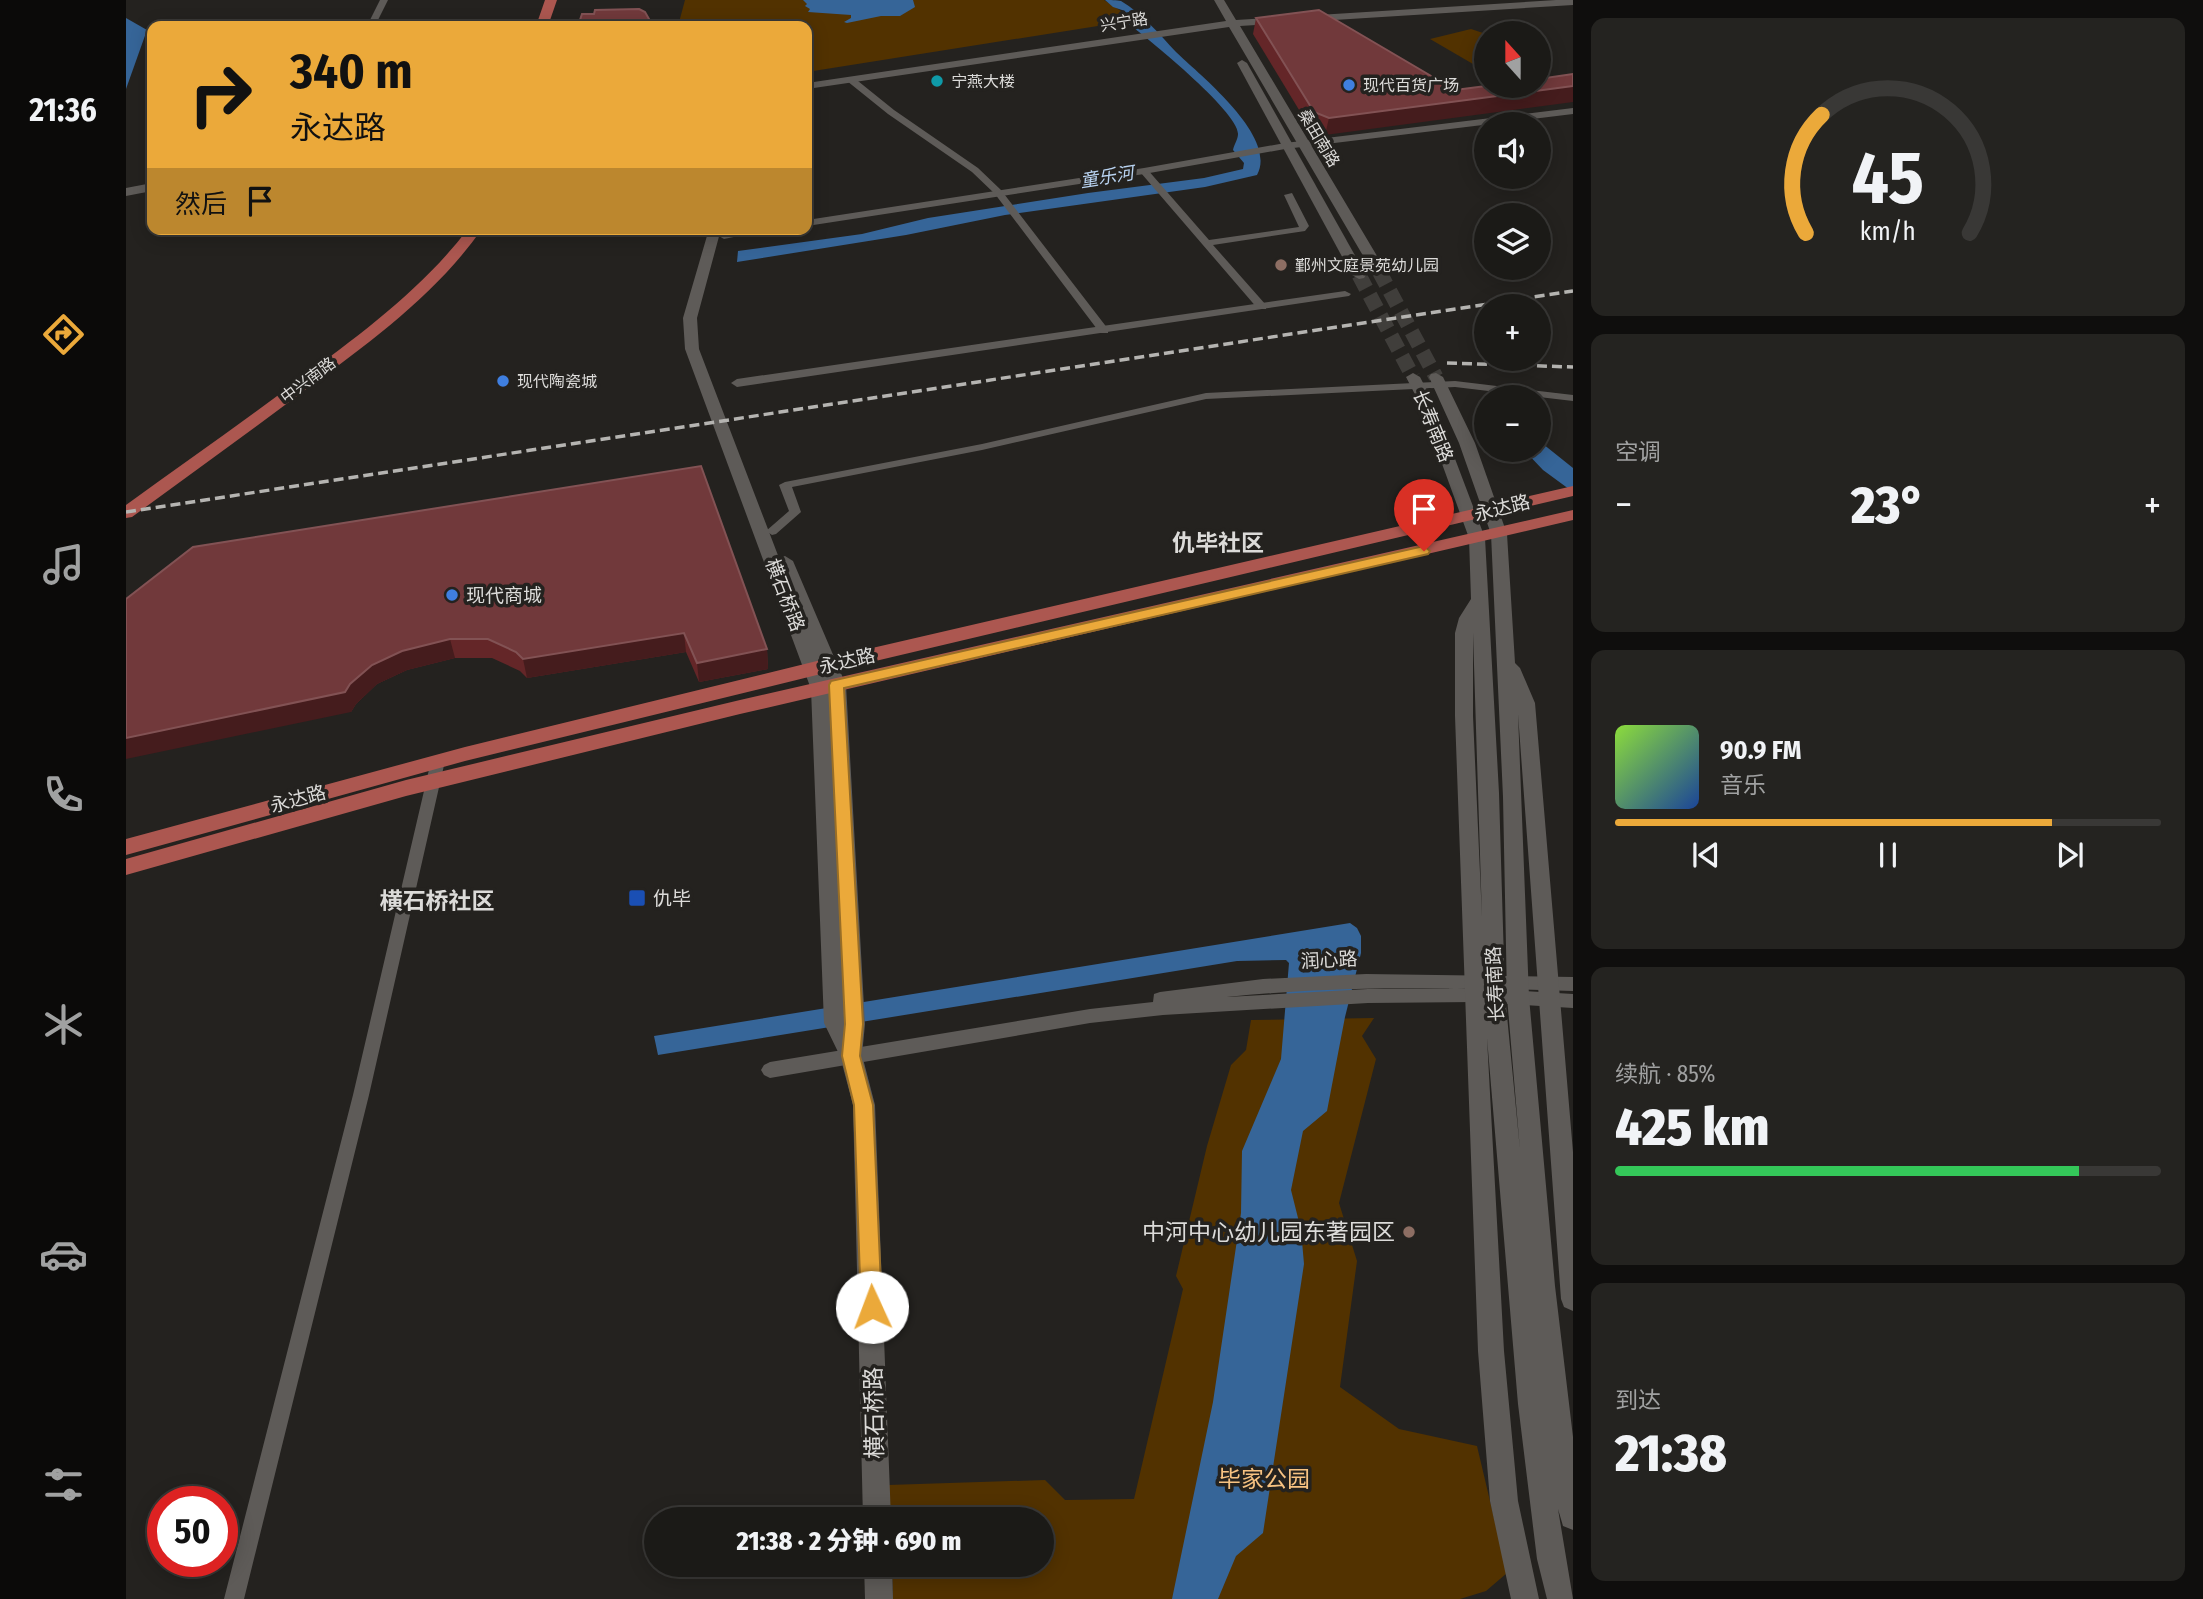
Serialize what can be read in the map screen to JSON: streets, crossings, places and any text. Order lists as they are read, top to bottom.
{
  "streets": {
    "main road": [
      "兴宁路",
      "桑田南路",
      "中兴南路",
      "长寿南路",
      "永达路",
      "横石桥路"
    ],
    "street": ["润心路"]
  },
  "crossings": [
    ["兴宁路", "桑田南路"],
    ["长寿南路", "永达路"],
    ["永达路", "横石桥路"],
    ["横石桥路", "润心路"]
  ],
  "districts": ["仇毕社区", "横石桥社区"],
  "water": ["童乐河"],
  "parks": ["毕家公园"],
  "places": {
    "other": [
      "宁燕大楼",
      "现代百货广场",
      "鄞州文庭景苑幼儿园",
      "现代陶瓷城",
      "现代商城",
      "中河中心幼儿园东著园区"
    ],
    "transit": ["仇毕"]
  },
  "north": "top",
  "page": {
    "tabs": "21:36",
    "map_buttons": ["+", "−"],
    "turn": ["340 m", "永达路"],
    "then": "然后",
    "tile": [
      "空调",
      ["续航 · 85%", "425 km"],
      ["到达", "21:38"]
    ],
    "heat": ["−", "23°", "+"],
    "song": ["90.9 FM", "音乐"],
    "limit": "50",
    "trip": "21:38 · 2 分钟 · 690 m",
    "gauge": ["45", "km/h"]
  }
}
